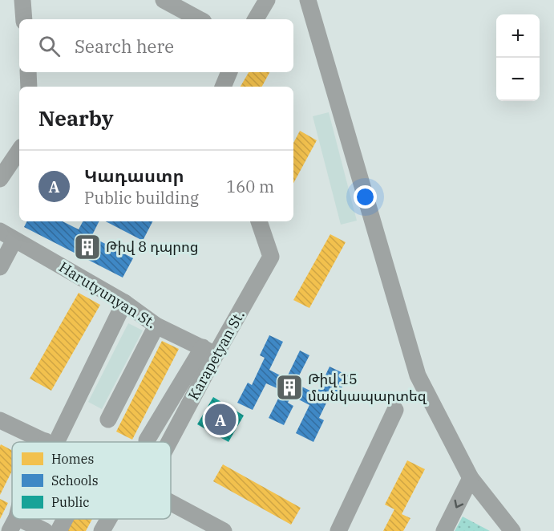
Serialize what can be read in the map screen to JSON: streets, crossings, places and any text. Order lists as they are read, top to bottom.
{
  "streets": {
    "street": ["Harutyunyan St.", "Karapetyan St."]
  },
  "crossings": [
    ["Harutyunyan St.", "Karapetyan St."]
  ],
  "places": {
    "building": ["Թիվ 8 դպրոց", "Թիվ 15 մանկապարտեզ"]
  },
  "legend": ["Homes", "Schools", "Public"],
  "page": {
    "map_buttons": ["+", "−"],
    "search": "Search here",
    "heading": "Nearby",
    "list": [
      {
        "mark": "A",
        "name": "Կադաստր",
        "note": "Public building",
        "value": "160 m"
      }
    ],
    "pins": "A"
  }
}
